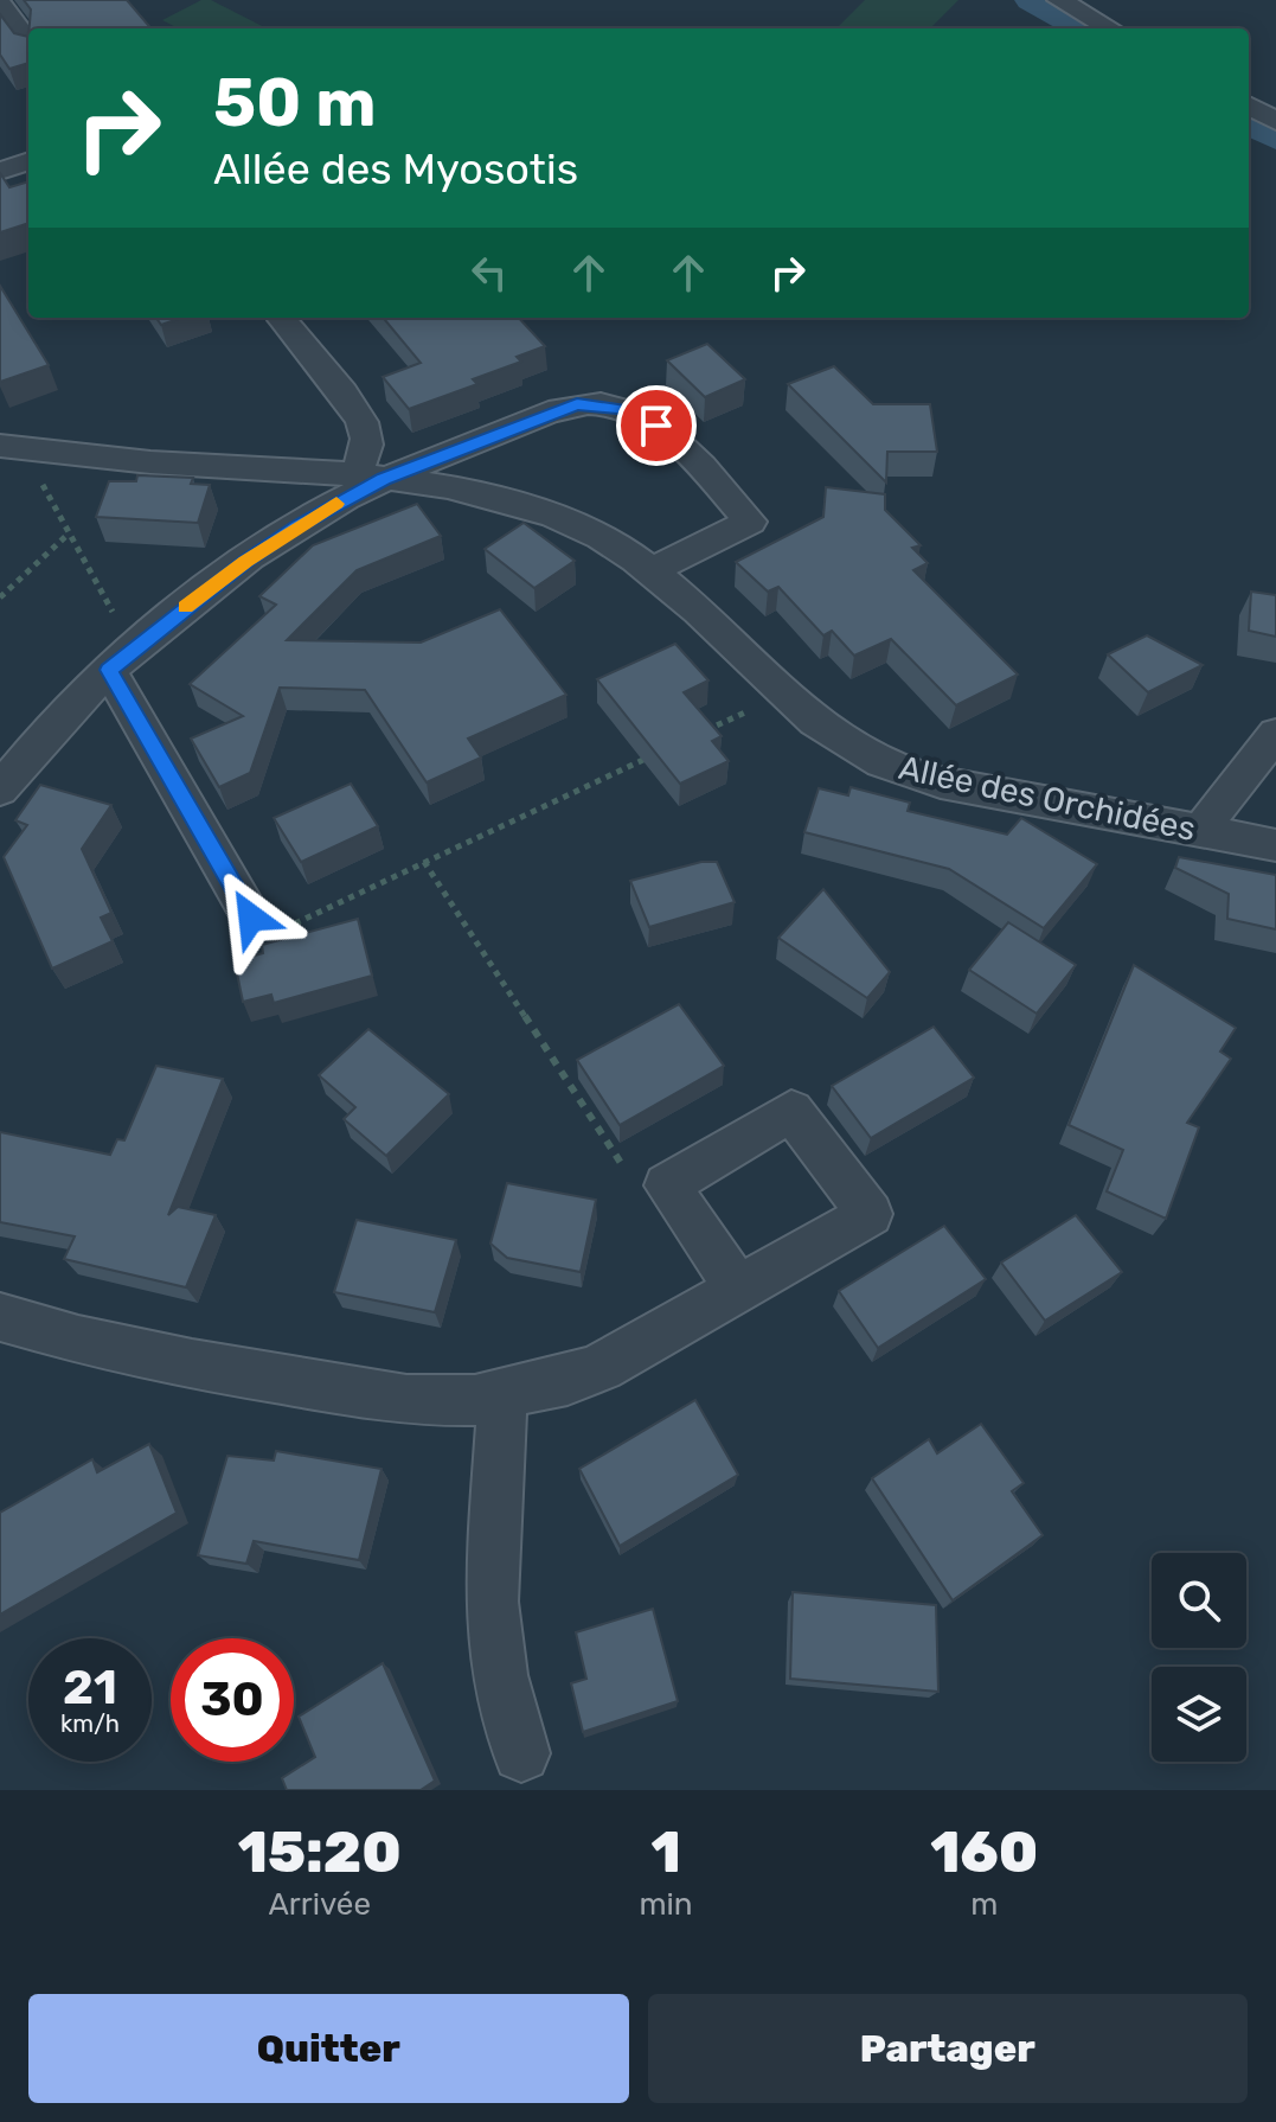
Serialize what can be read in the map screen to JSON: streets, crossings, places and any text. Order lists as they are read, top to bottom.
{
  "streets": {
    "street": ["Allée des Orchidées"]
  },
  "page": {
    "turn": ["50 m", "Allée des Myosotis"],
    "speed": "21 km/h",
    "limit": "30",
    "eta": [
      "15:20",
      "Arrivée",
      "1",
      "min",
      "160",
      "m"
    ],
    "buttons": ["Quitter", "Partager"]
  }
}
